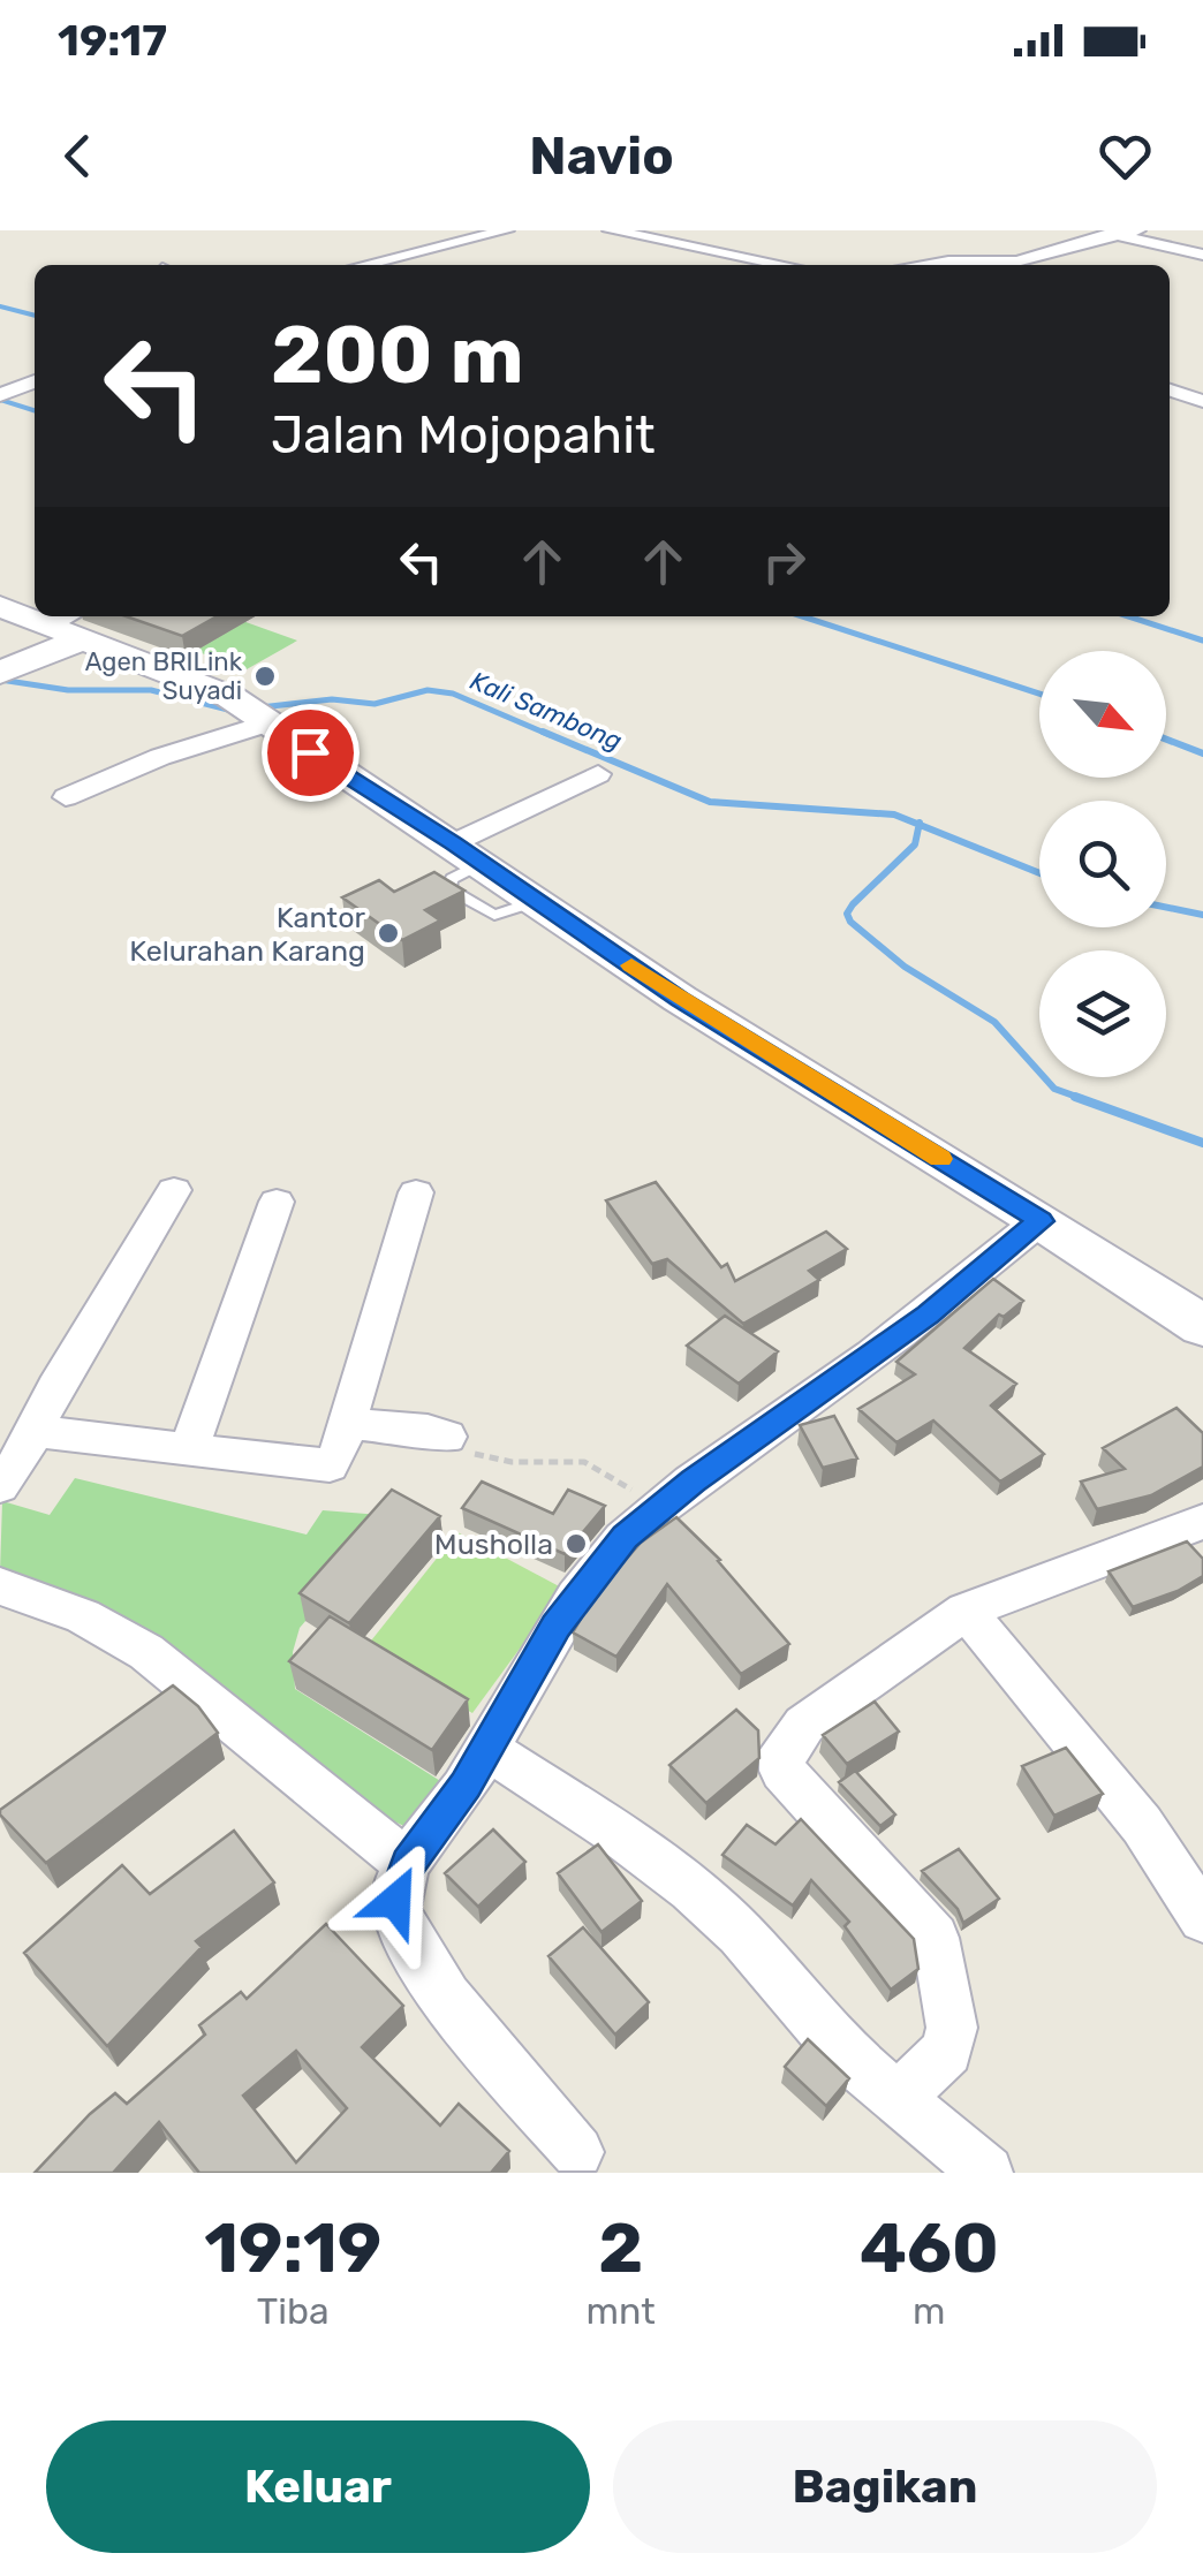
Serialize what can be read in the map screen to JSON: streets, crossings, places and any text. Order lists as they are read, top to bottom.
{
  "water": ["Kali Sambong"],
  "places": ["Agen BRILink Suyadi", "Kantor Kelurahan Karang", "Musholla"],
  "north": "bottom right",
  "page": {
    "status": "19:17",
    "header": "Navio",
    "turn": ["200 m", "Jalan Mojopahit"],
    "eta": [
      "19:19",
      "Tiba",
      "2",
      "mnt",
      "460",
      "m"
    ],
    "buttons": ["Keluar", "Bagikan"]
  }
}
